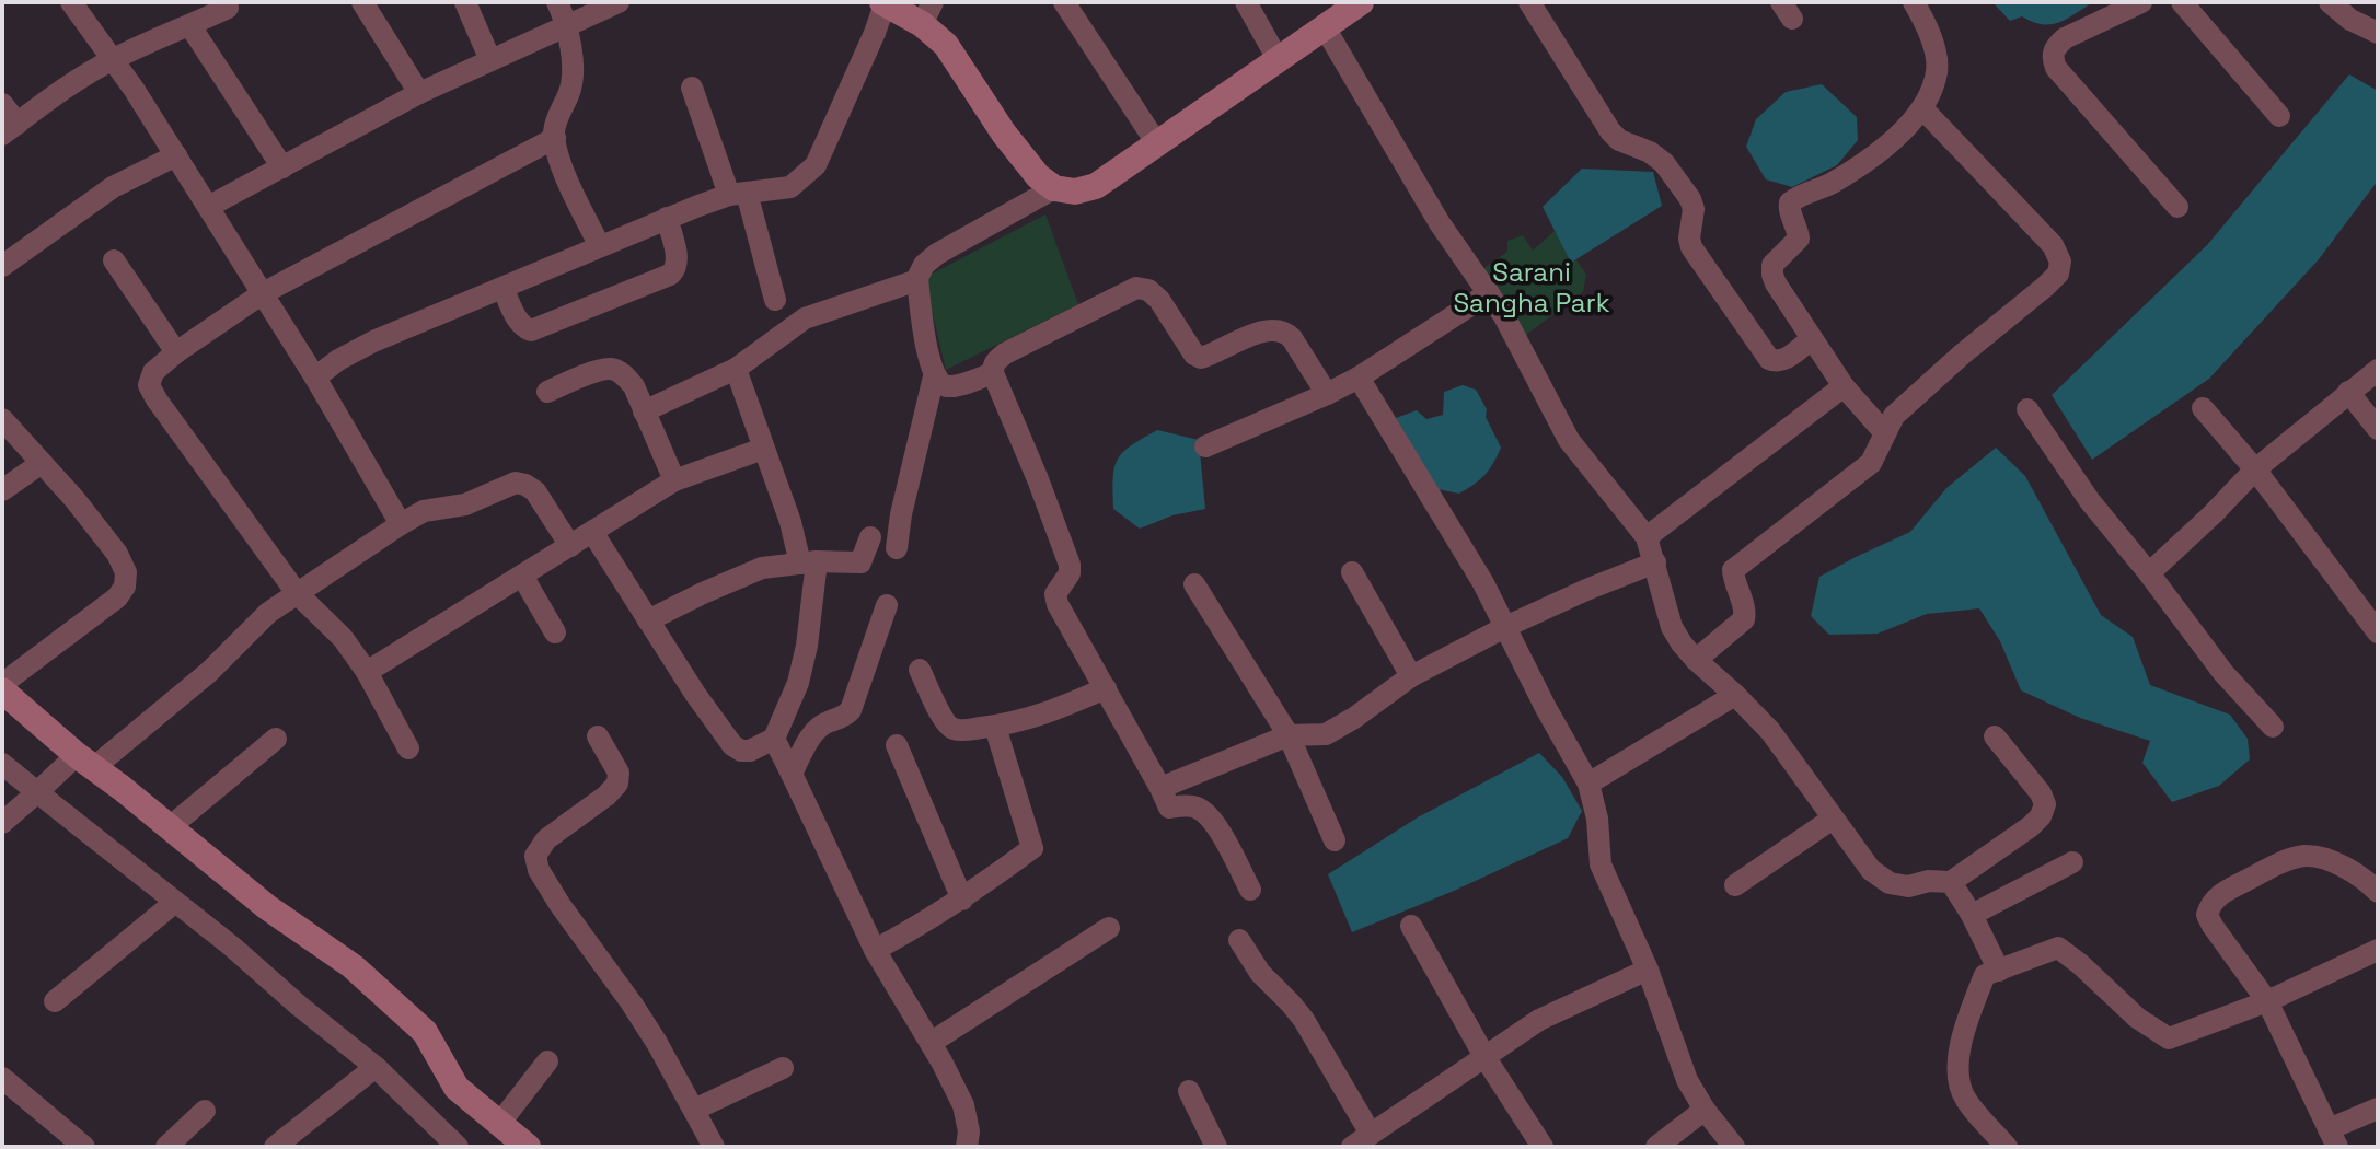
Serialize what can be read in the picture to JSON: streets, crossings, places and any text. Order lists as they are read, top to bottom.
{
  "parks": ["Sarani Sangha Park"]
}
